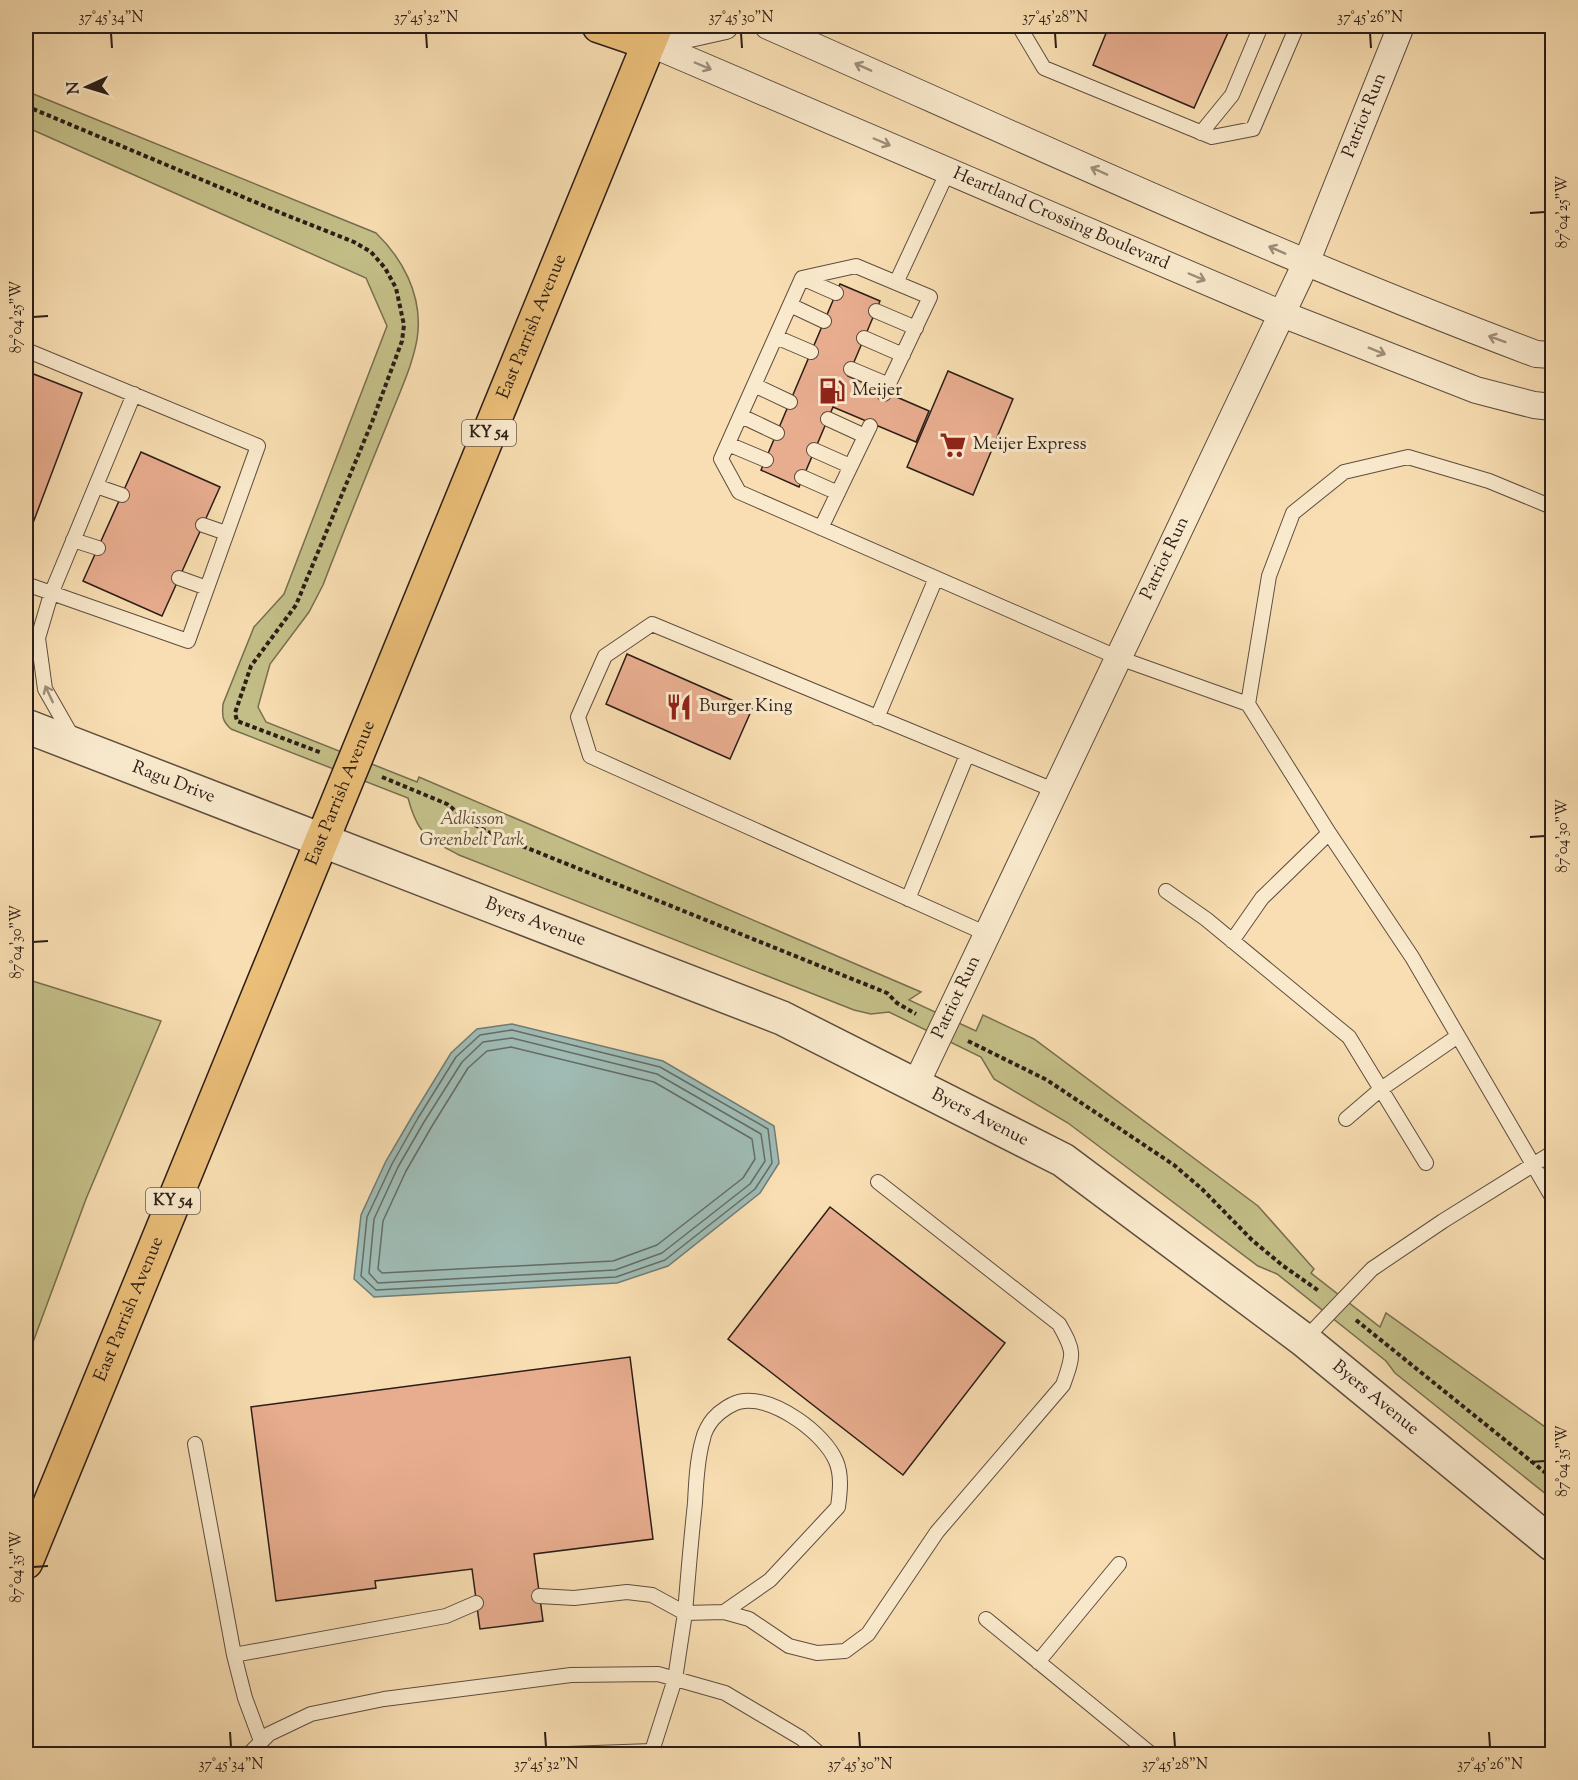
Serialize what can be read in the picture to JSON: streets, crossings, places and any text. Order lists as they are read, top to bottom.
{
  "streets": {
    "main road": ["East Parrish Avenue", "KY 54"],
    "street": [
      "Patriot Run",
      "Heartland Crossing Boulevard",
      "Ragu Drive",
      "Byers Avenue"
    ]
  },
  "crossings": [
    ["Patriot Run", "Heartland Crossing Boulevard"],
    ["Patriot Run", "Byers Avenue"],
    ["Heartland Crossing Boulevard", "East Parrish Avenue"],
    ["East Parrish Avenue", "Ragu Drive"],
    ["East Parrish Avenue", "Byers Avenue"],
    ["Ragu Drive", "Byers Avenue"]
  ],
  "parks": ["Adkisson Greenbelt Park"],
  "places": {
    "fuel station": ["Meijer"],
    "supermarket": ["Meijer Express"],
    "restaurant": ["Burger King"]
  },
  "north": "left",
  "coordinates": [
    "37°45'34\"N",
    "37°45'32\"N",
    "37°45'30\"N",
    "37°45'28\"N",
    "37°45'26\"N",
    "87°04'25\"W",
    "87°04'30\"W",
    "87°04'35\"W"
  ]
}
